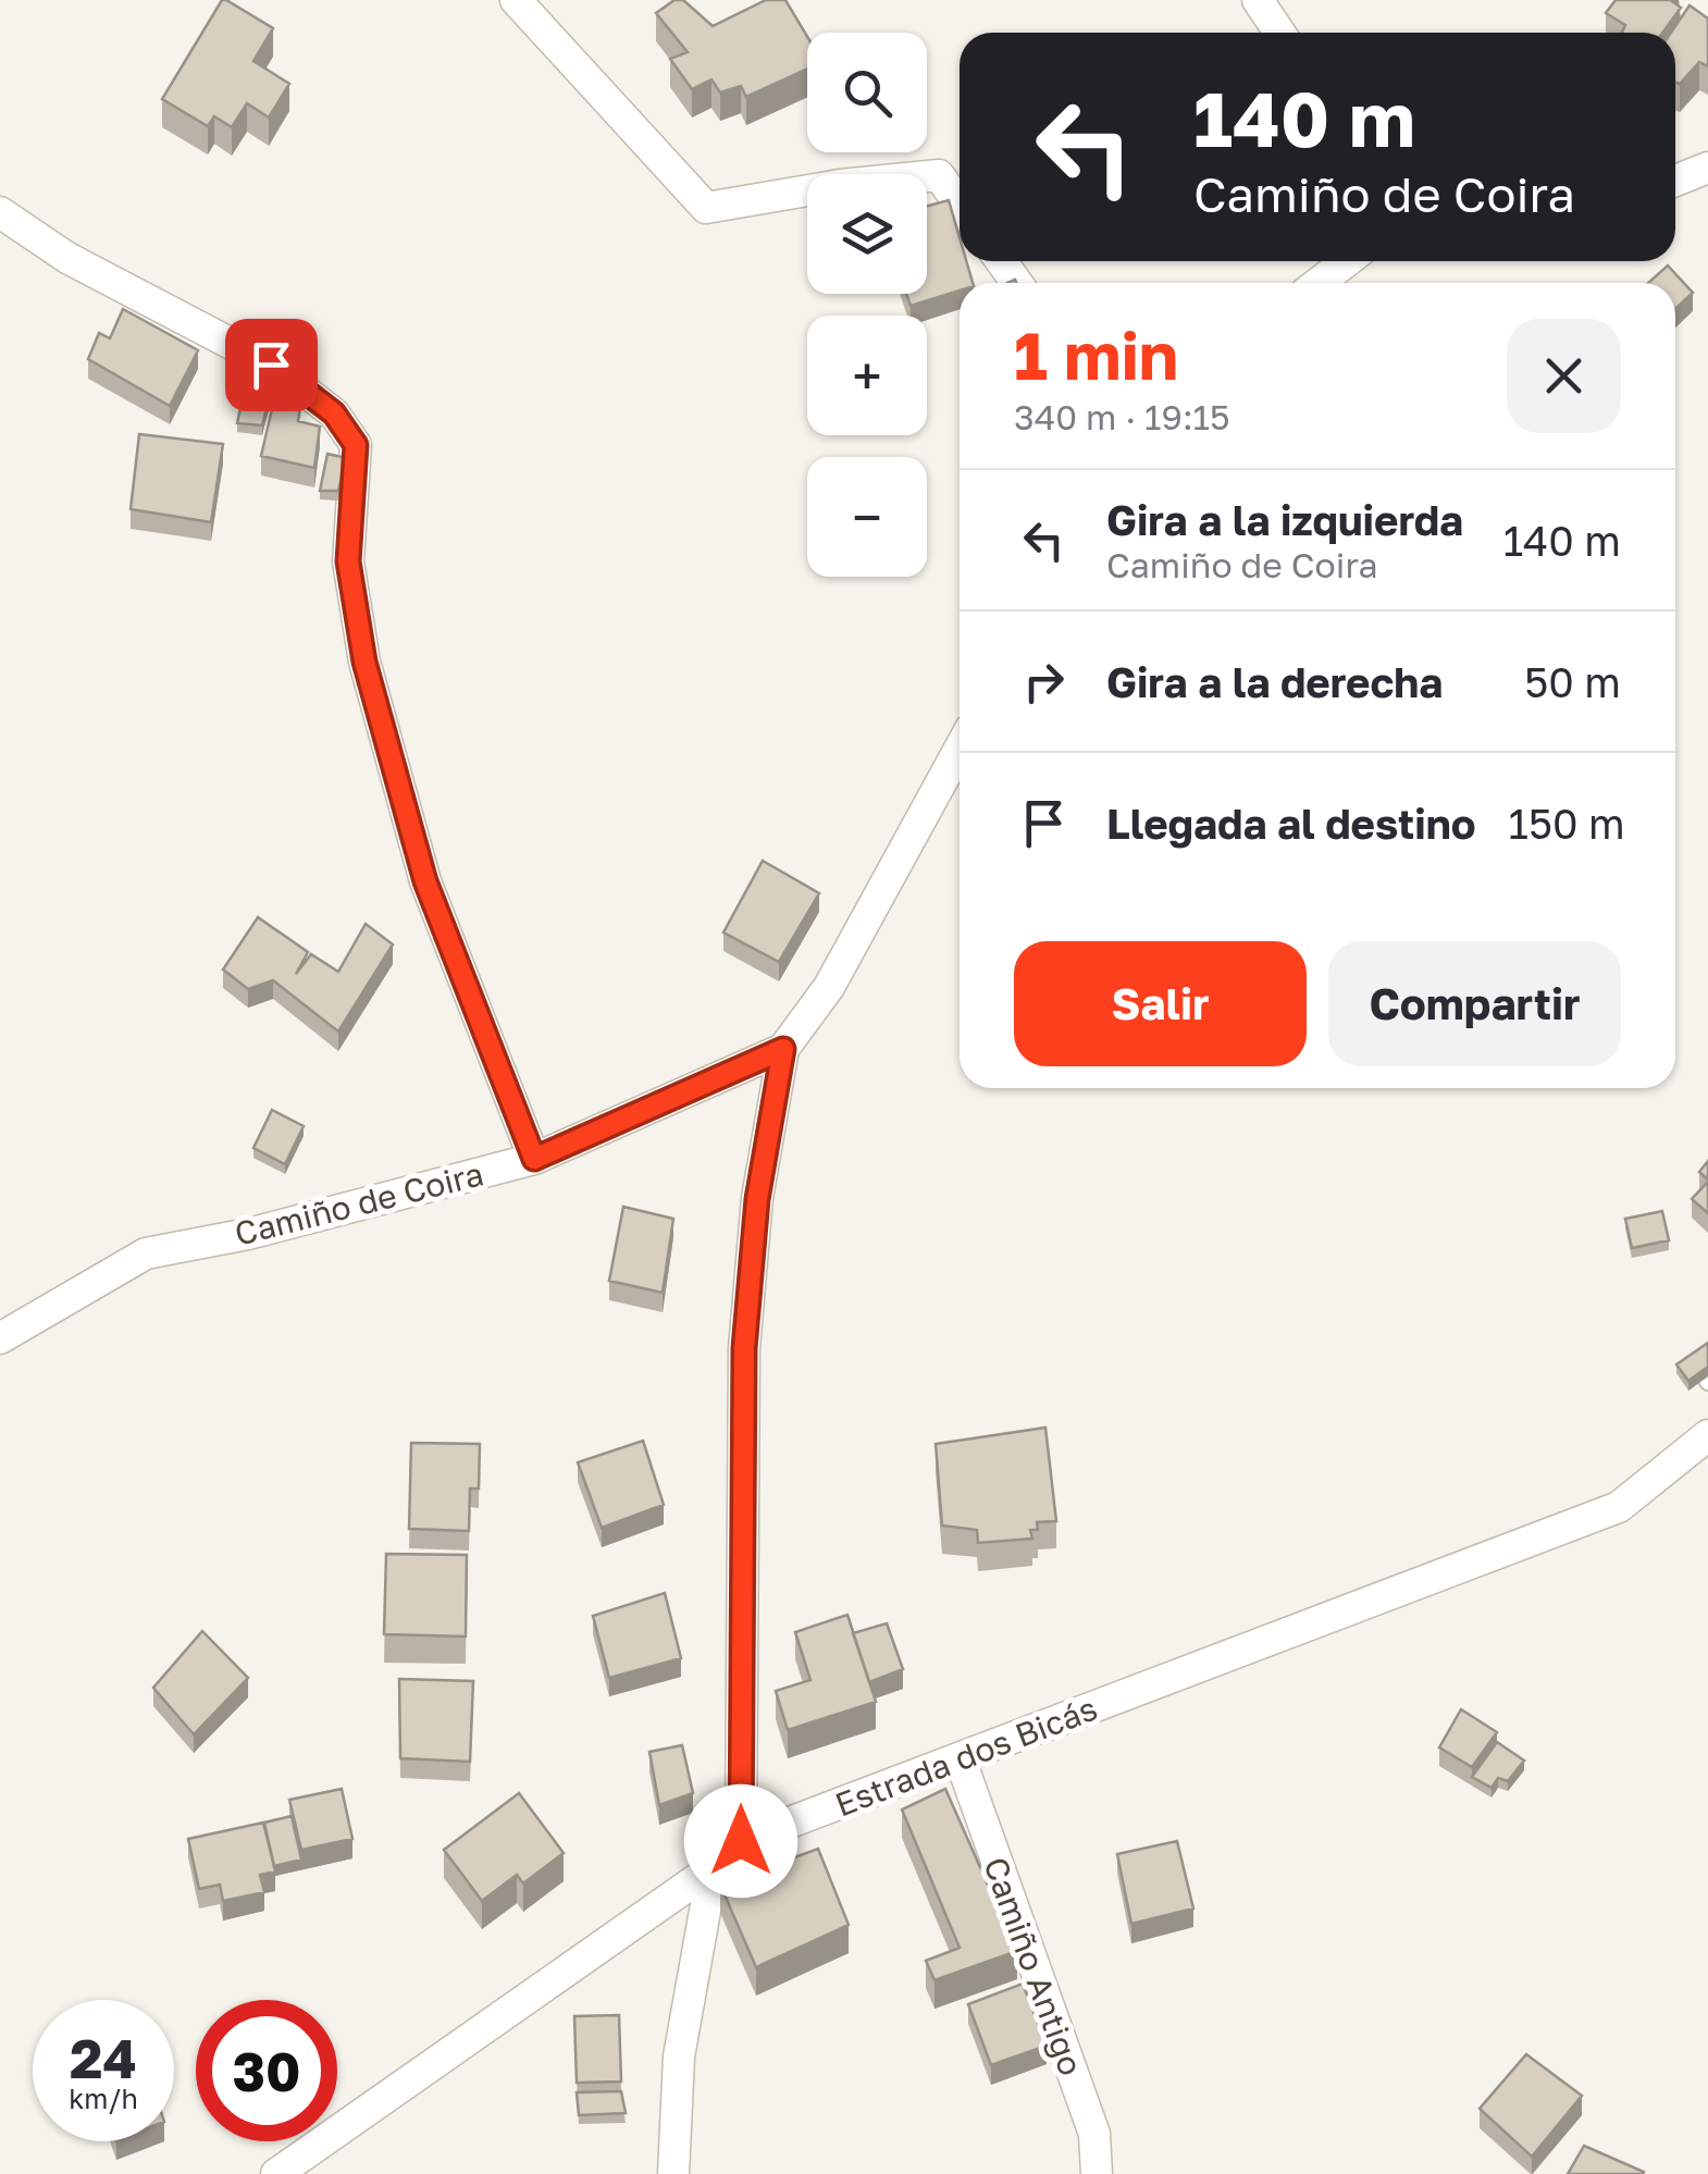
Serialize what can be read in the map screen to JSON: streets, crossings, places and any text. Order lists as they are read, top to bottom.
{
  "streets": {
    "street": ["Camiño de Coira", "Estrada dos Bicás", "Camiño Antigo"]
  },
  "crossings": [
    ["Estrada dos Bicás", "Camiño Antigo"]
  ],
  "page": {
    "map_buttons": ["+", "−"],
    "turn": ["140 m", "Camiño de Coira"],
    "heading": ["1 min", "340 m · 19:15"],
    "list": [
      {
        "name": "Gira a la izquierda",
        "note": "Camiño de Coira",
        "value": "140 m"
      },
      {
        "name": "Gira a la derecha",
        "value": "50 m"
      },
      {
        "name": "Llegada al destino",
        "value": "150 m"
      }
    ],
    "buttons": ["Salir", "Compartir"],
    "speed": "24 km/h",
    "limit": "30"
  }
}
